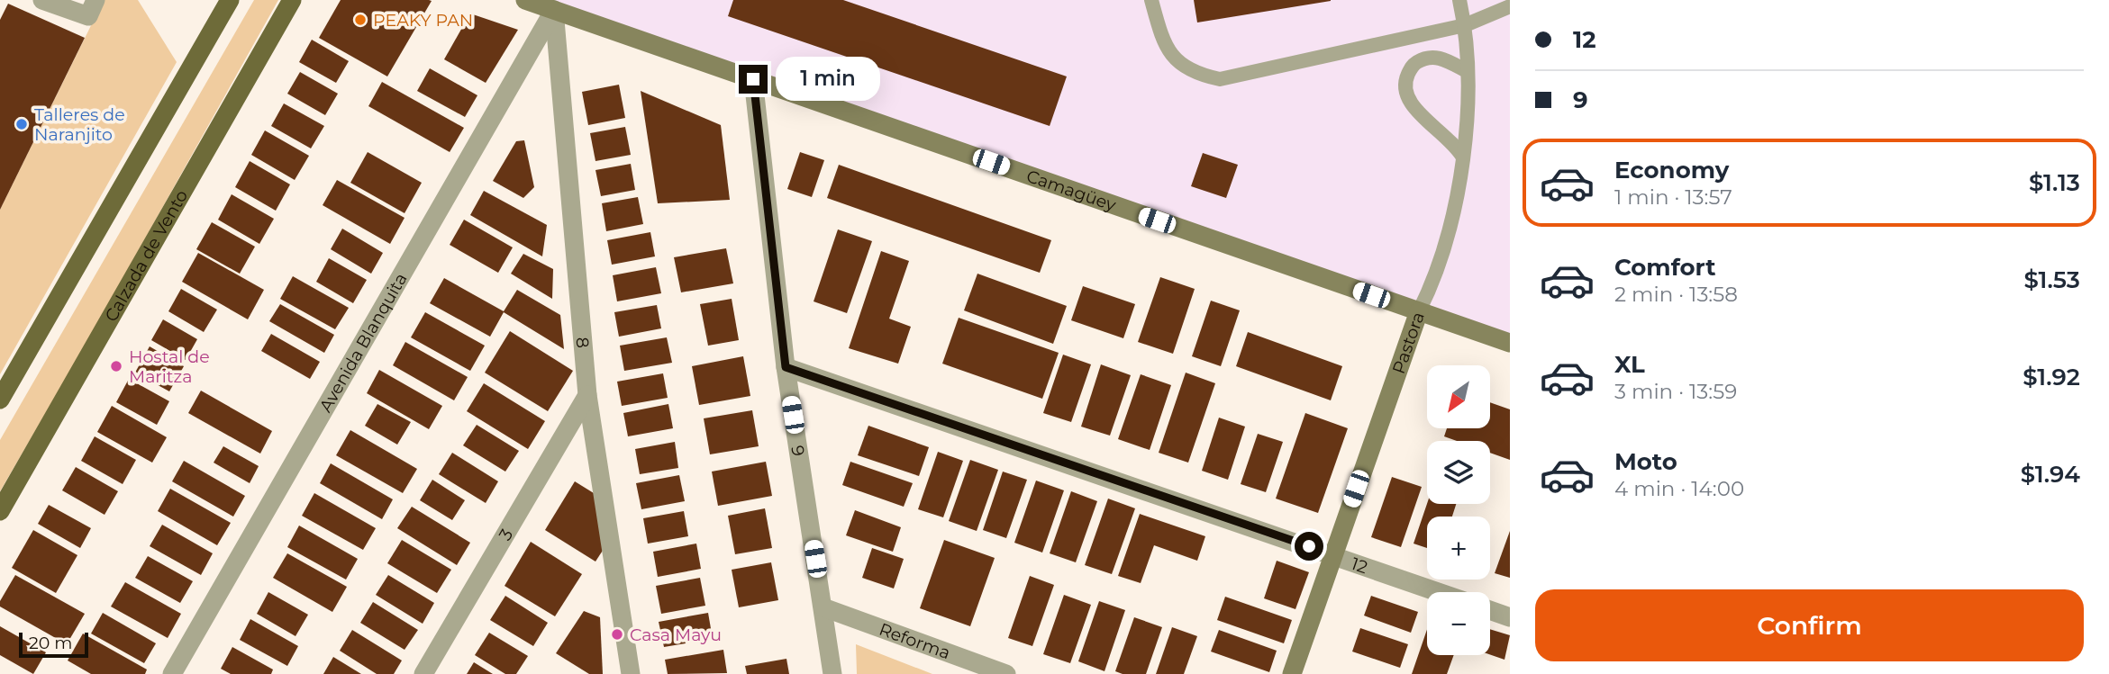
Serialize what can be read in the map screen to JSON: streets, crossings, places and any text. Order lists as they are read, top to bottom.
{
  "streets": {
    "main road": ["Camagüey", "Calzada de Vento", "Pastora"],
    "street": [
      "Avenida Blanquita",
      "8",
      "9",
      "3",
      "12",
      "Reforma"
    ]
  },
  "crossings": [
    ["Camagüey", "Avenida Blanquita"],
    ["Camagüey", "Pastora"],
    ["Camagüey", "8"],
    ["Camagüey", "9"],
    ["Avenida Blanquita", "8"],
    ["Pastora", "12"],
    ["8", "3"],
    ["9", "12"],
    ["9", "Reforma"]
  ],
  "places": [
    "PEAKY PAN",
    "Talleres de Naranjito",
    "Hostal de Maritza",
    "Casa Mayu"
  ],
  "scale_bar": "20 m",
  "north": "bottom left",
  "page": {
    "banner": ["12", "9"],
    "bubble": "1 min",
    "list": [
      {
        "name": "Economy",
        "note": "1 min · 13:57",
        "value": "$1.13"
      },
      {
        "name": "Comfort",
        "note": "2 min · 13:58",
        "value": "$1.53"
      },
      {
        "name": "XL",
        "note": "3 min · 13:59",
        "value": "$1.92"
      },
      {
        "name": "Moto",
        "note": "4 min · 14:00",
        "value": "$1.94"
      }
    ],
    "map_buttons": ["+", "−"],
    "buttons": "Confirm",
    "scale": "20 m"
  }
}
